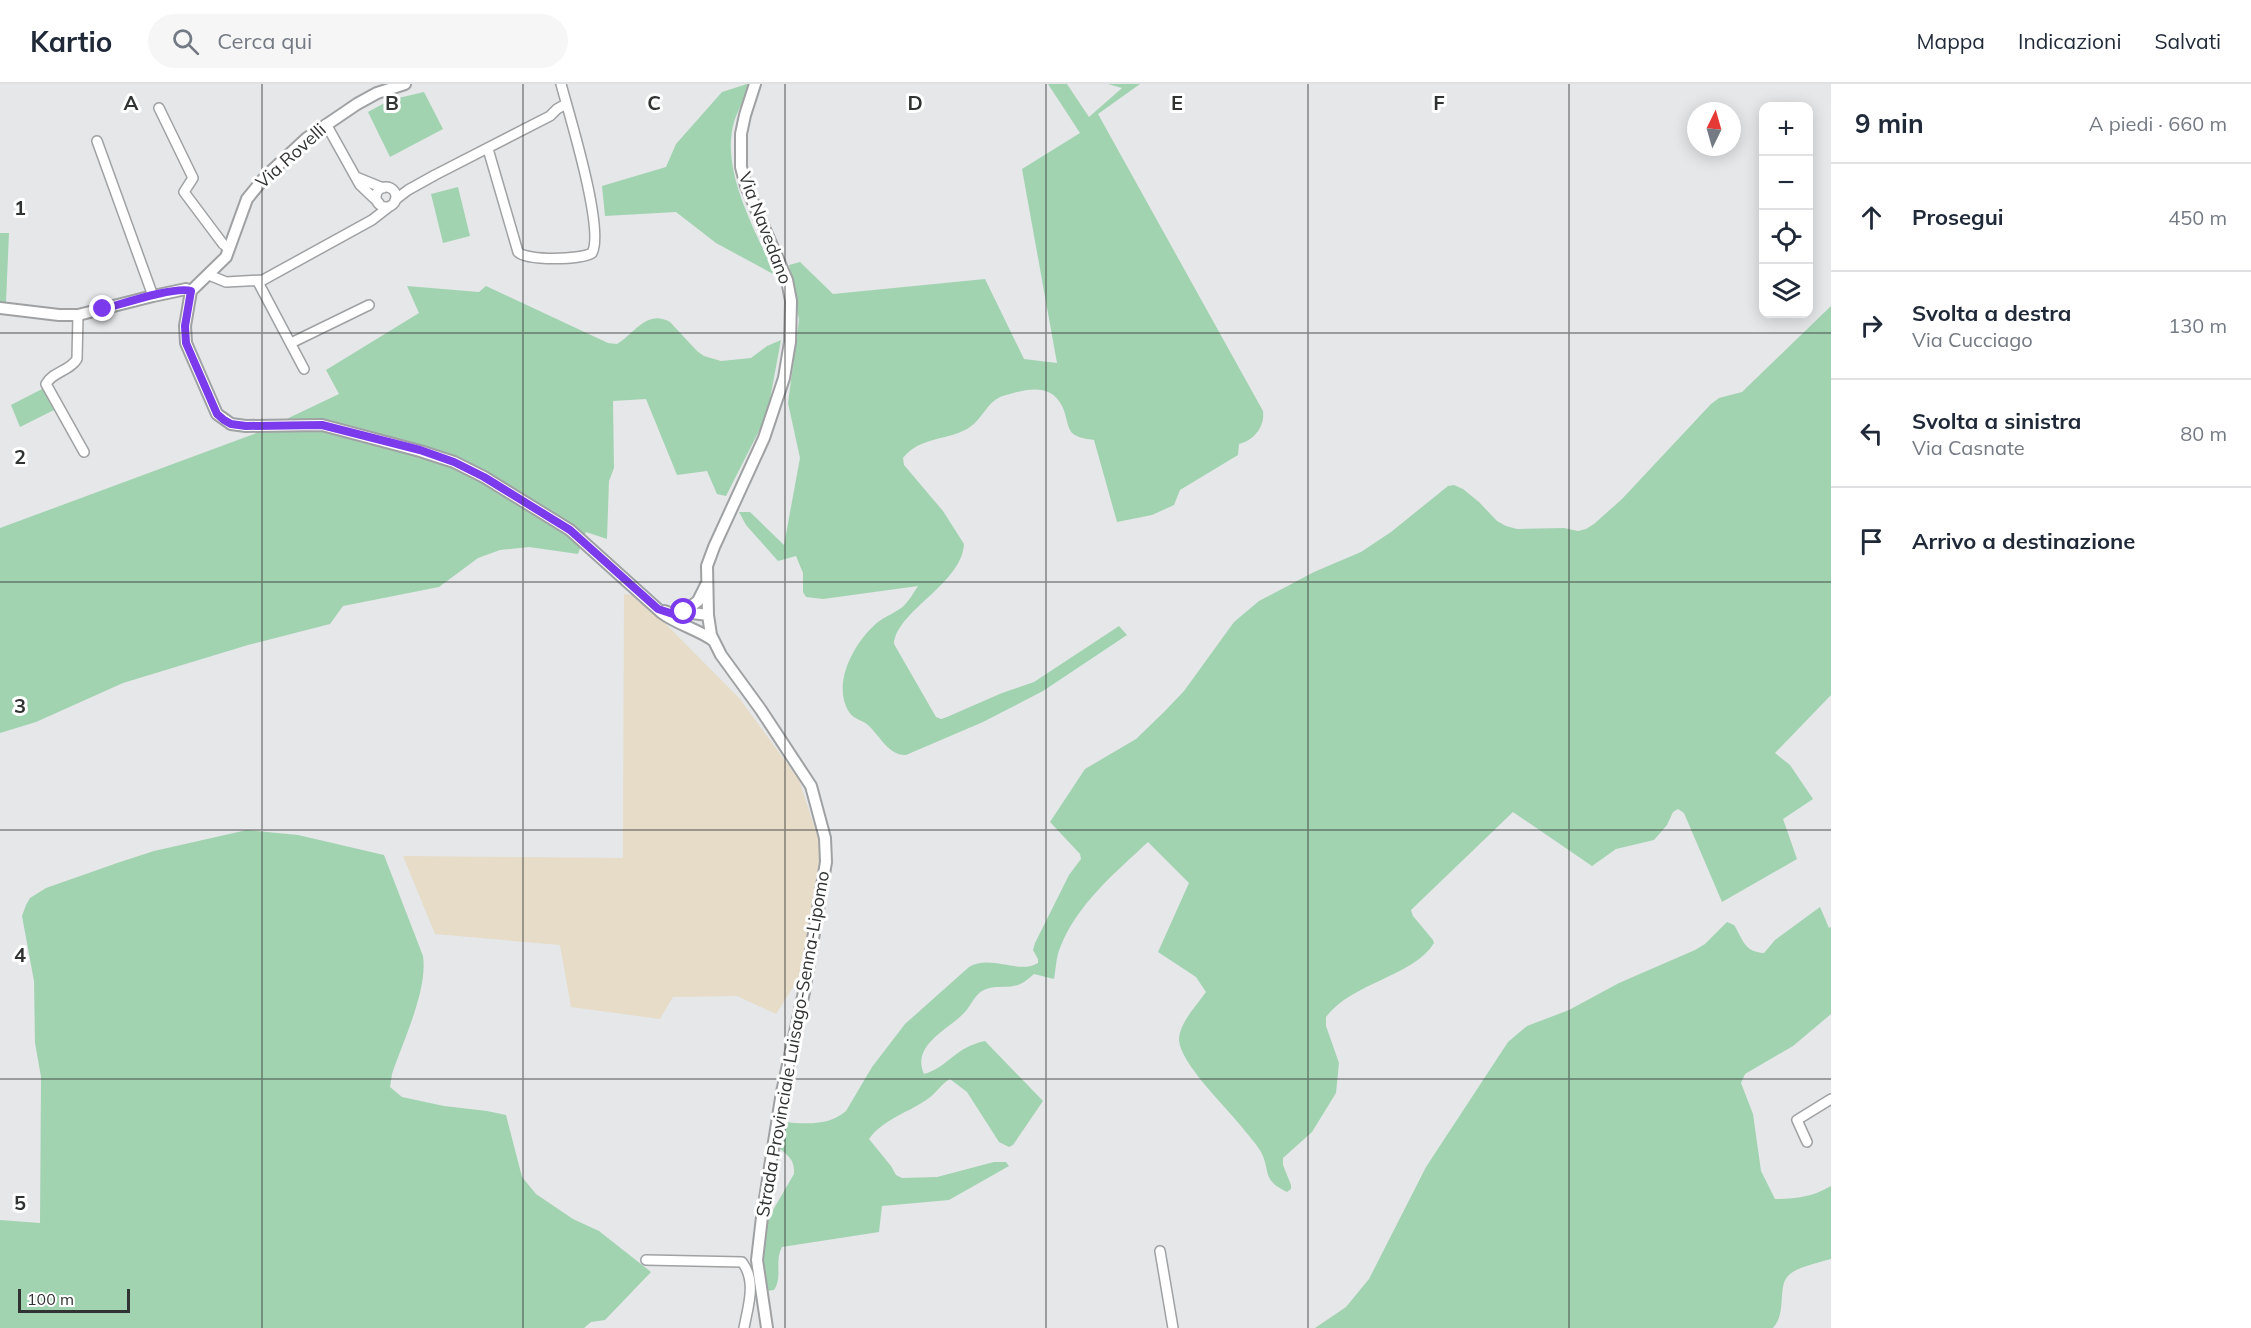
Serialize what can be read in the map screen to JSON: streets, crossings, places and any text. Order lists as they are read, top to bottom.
{
  "streets": {
    "street": ["Via Rovelli", "Via Navedano", "Strada Provinciale Luisago-Senna-Lipomo"]
  },
  "scale_bar": "100 m",
  "north": "top",
  "page": {
    "header": "Kartio",
    "search": "Cerca qui",
    "nav": ["Mappa", "Indicazioni", "Salvati"],
    "heading": ["9 min", "A piedi · 660 m"],
    "map_buttons": ["+", "−"],
    "list": [
      ["Prosegui", "450 m"],
      ["Svolta a destra", "Via Cucciago", "130 m"],
      ["Svolta a sinistra", "Via Casnate", "80 m"],
      "Arrivo a destinazione"
    ],
    "scale": "100 m"
  },
  "grid": {
    "columns": [
      "A",
      "B",
      "C",
      "D",
      "E",
      "F"
    ],
    "rows": [
      "1",
      "2",
      "3",
      "4",
      "5"
    ]
  }
}
